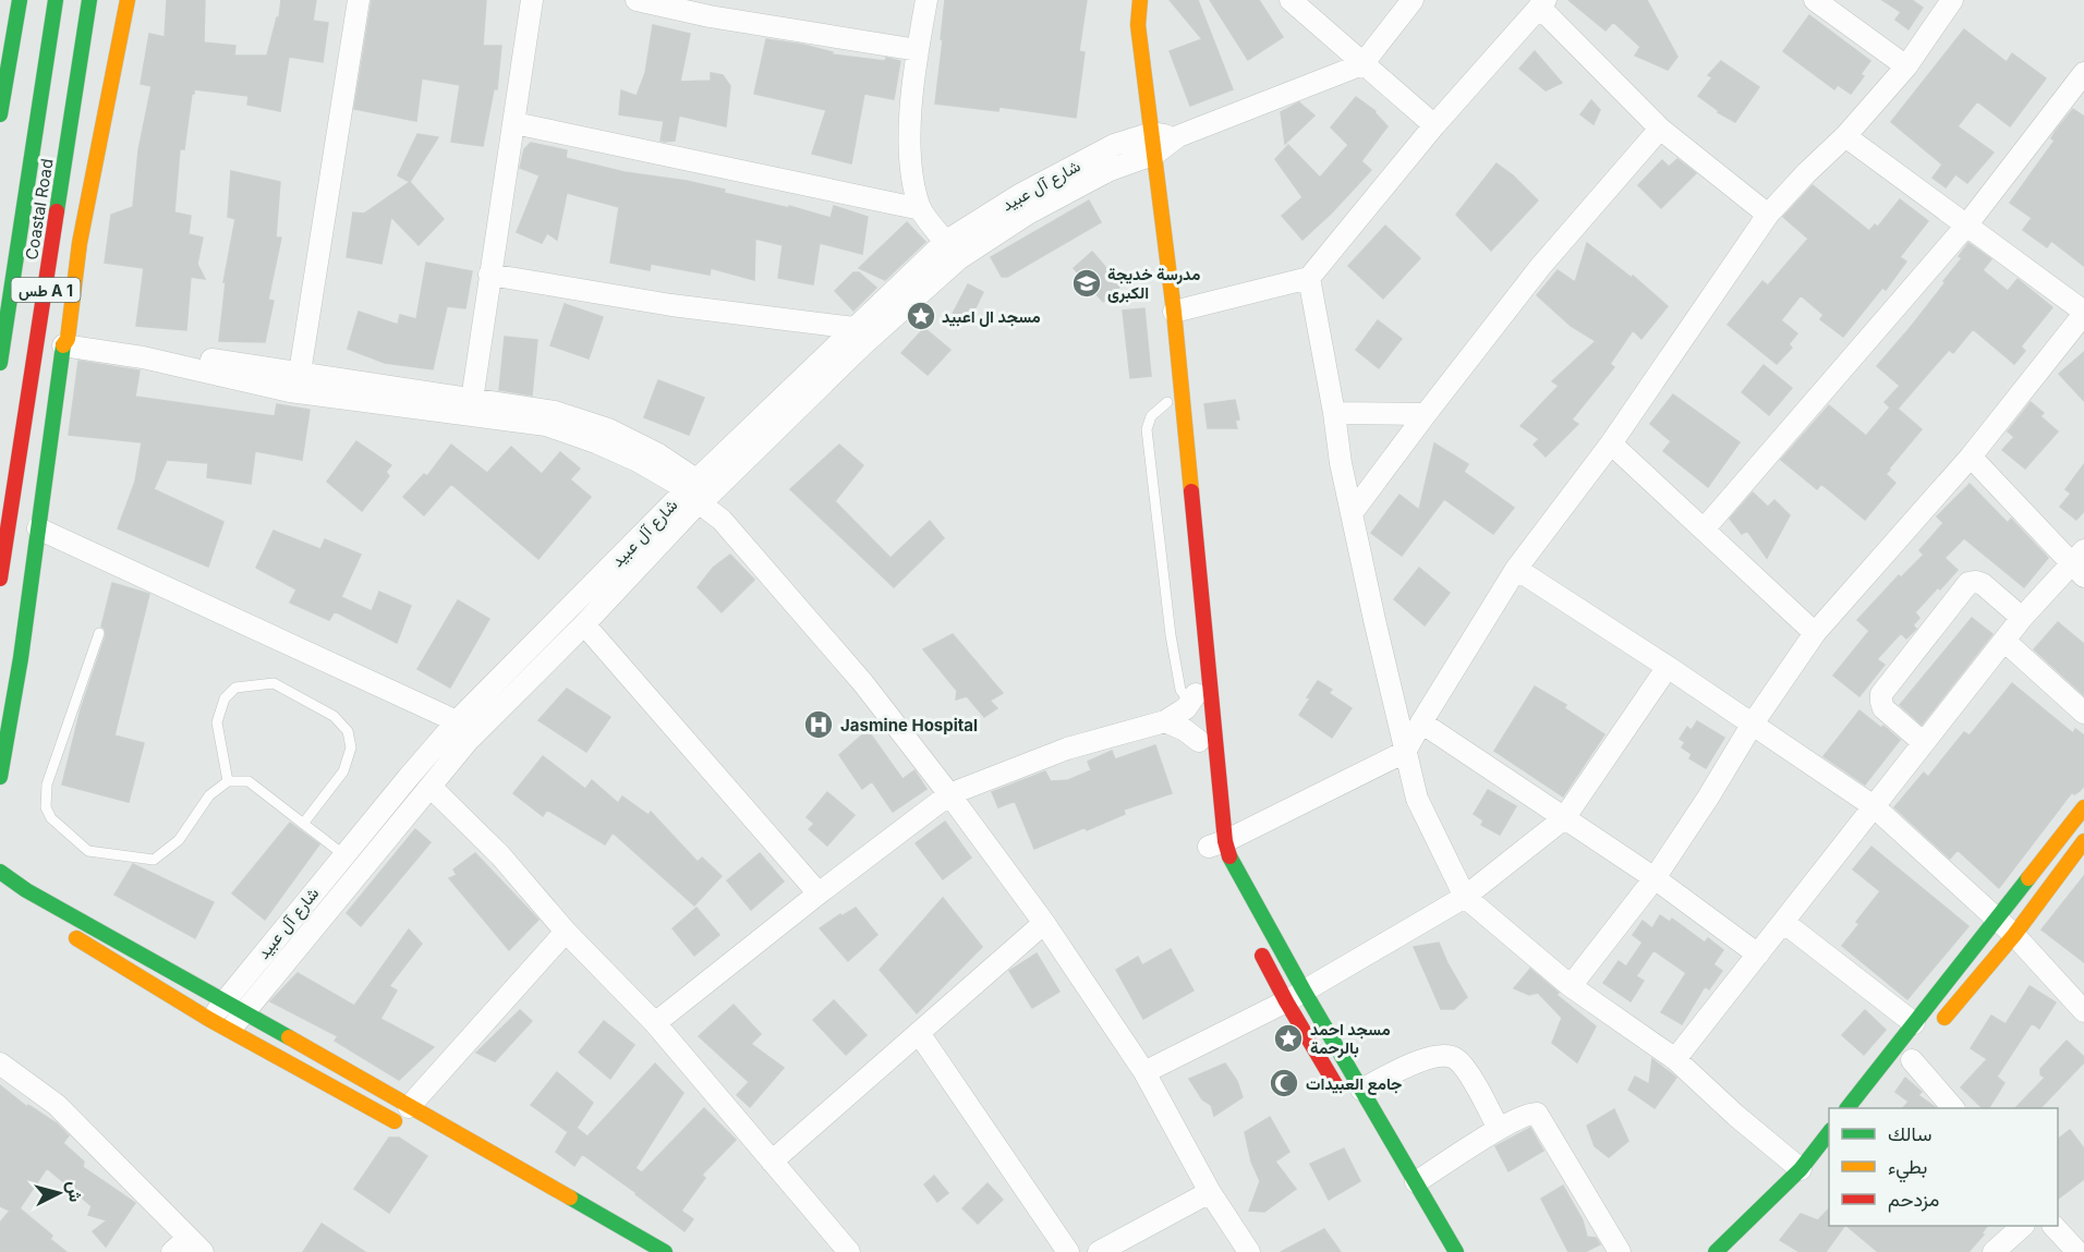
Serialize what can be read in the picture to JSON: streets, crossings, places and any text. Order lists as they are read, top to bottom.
{
  "streets": {
    "main road": ["Coastal Road", "طس A 1"],
    "street": ["شارع آل عبيد"]
  },
  "places": {
    "school or university": ["مدرسة خديجة الكبرى"],
    "place": ["مسجد ال اعبيد", "مسجد احمد بالرحمة"],
    "hospital": ["Jasmine Hospital"],
    "mosque": ["جامع العبيدات"]
  },
  "legend": ["سالك", "بطيء", "مزدحم"],
  "north": "right"
}
